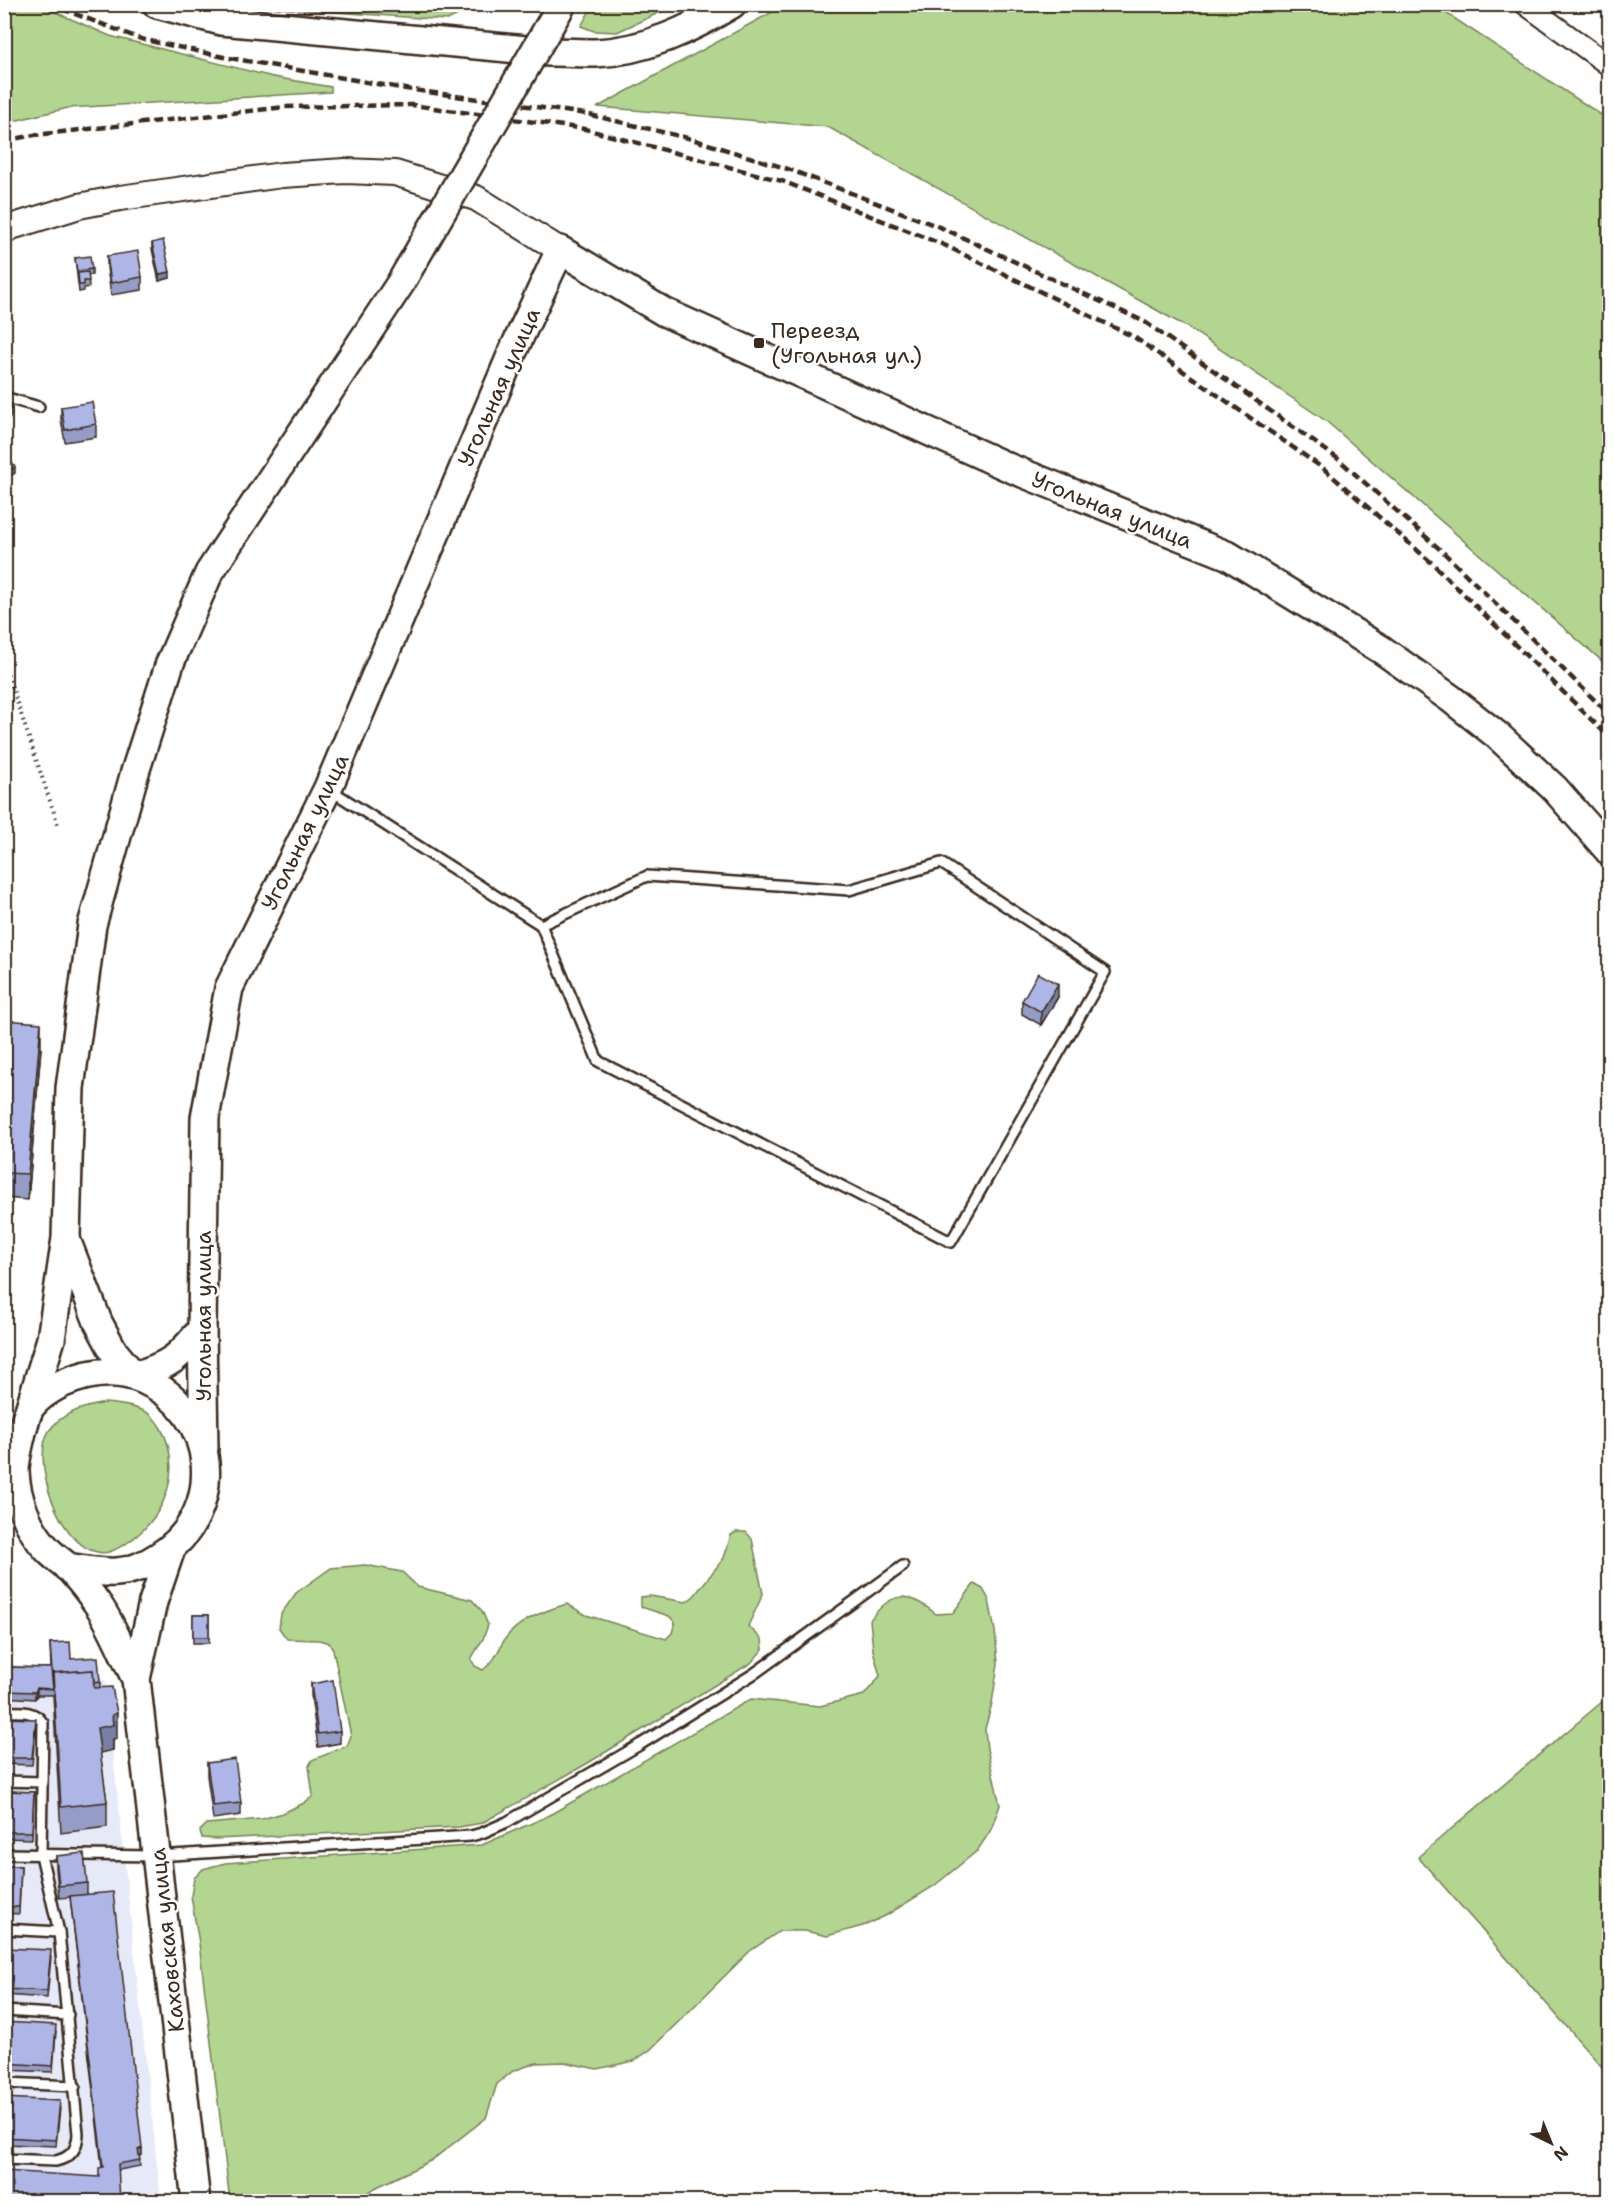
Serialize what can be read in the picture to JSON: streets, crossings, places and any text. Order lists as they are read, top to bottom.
{
  "streets": {
    "main road": ["Угольная улица", "Каховская улица"]
  },
  "places": {
    "transit": ["Переезд (Угольная ул.)"]
  },
  "north": "bottom right"
}
